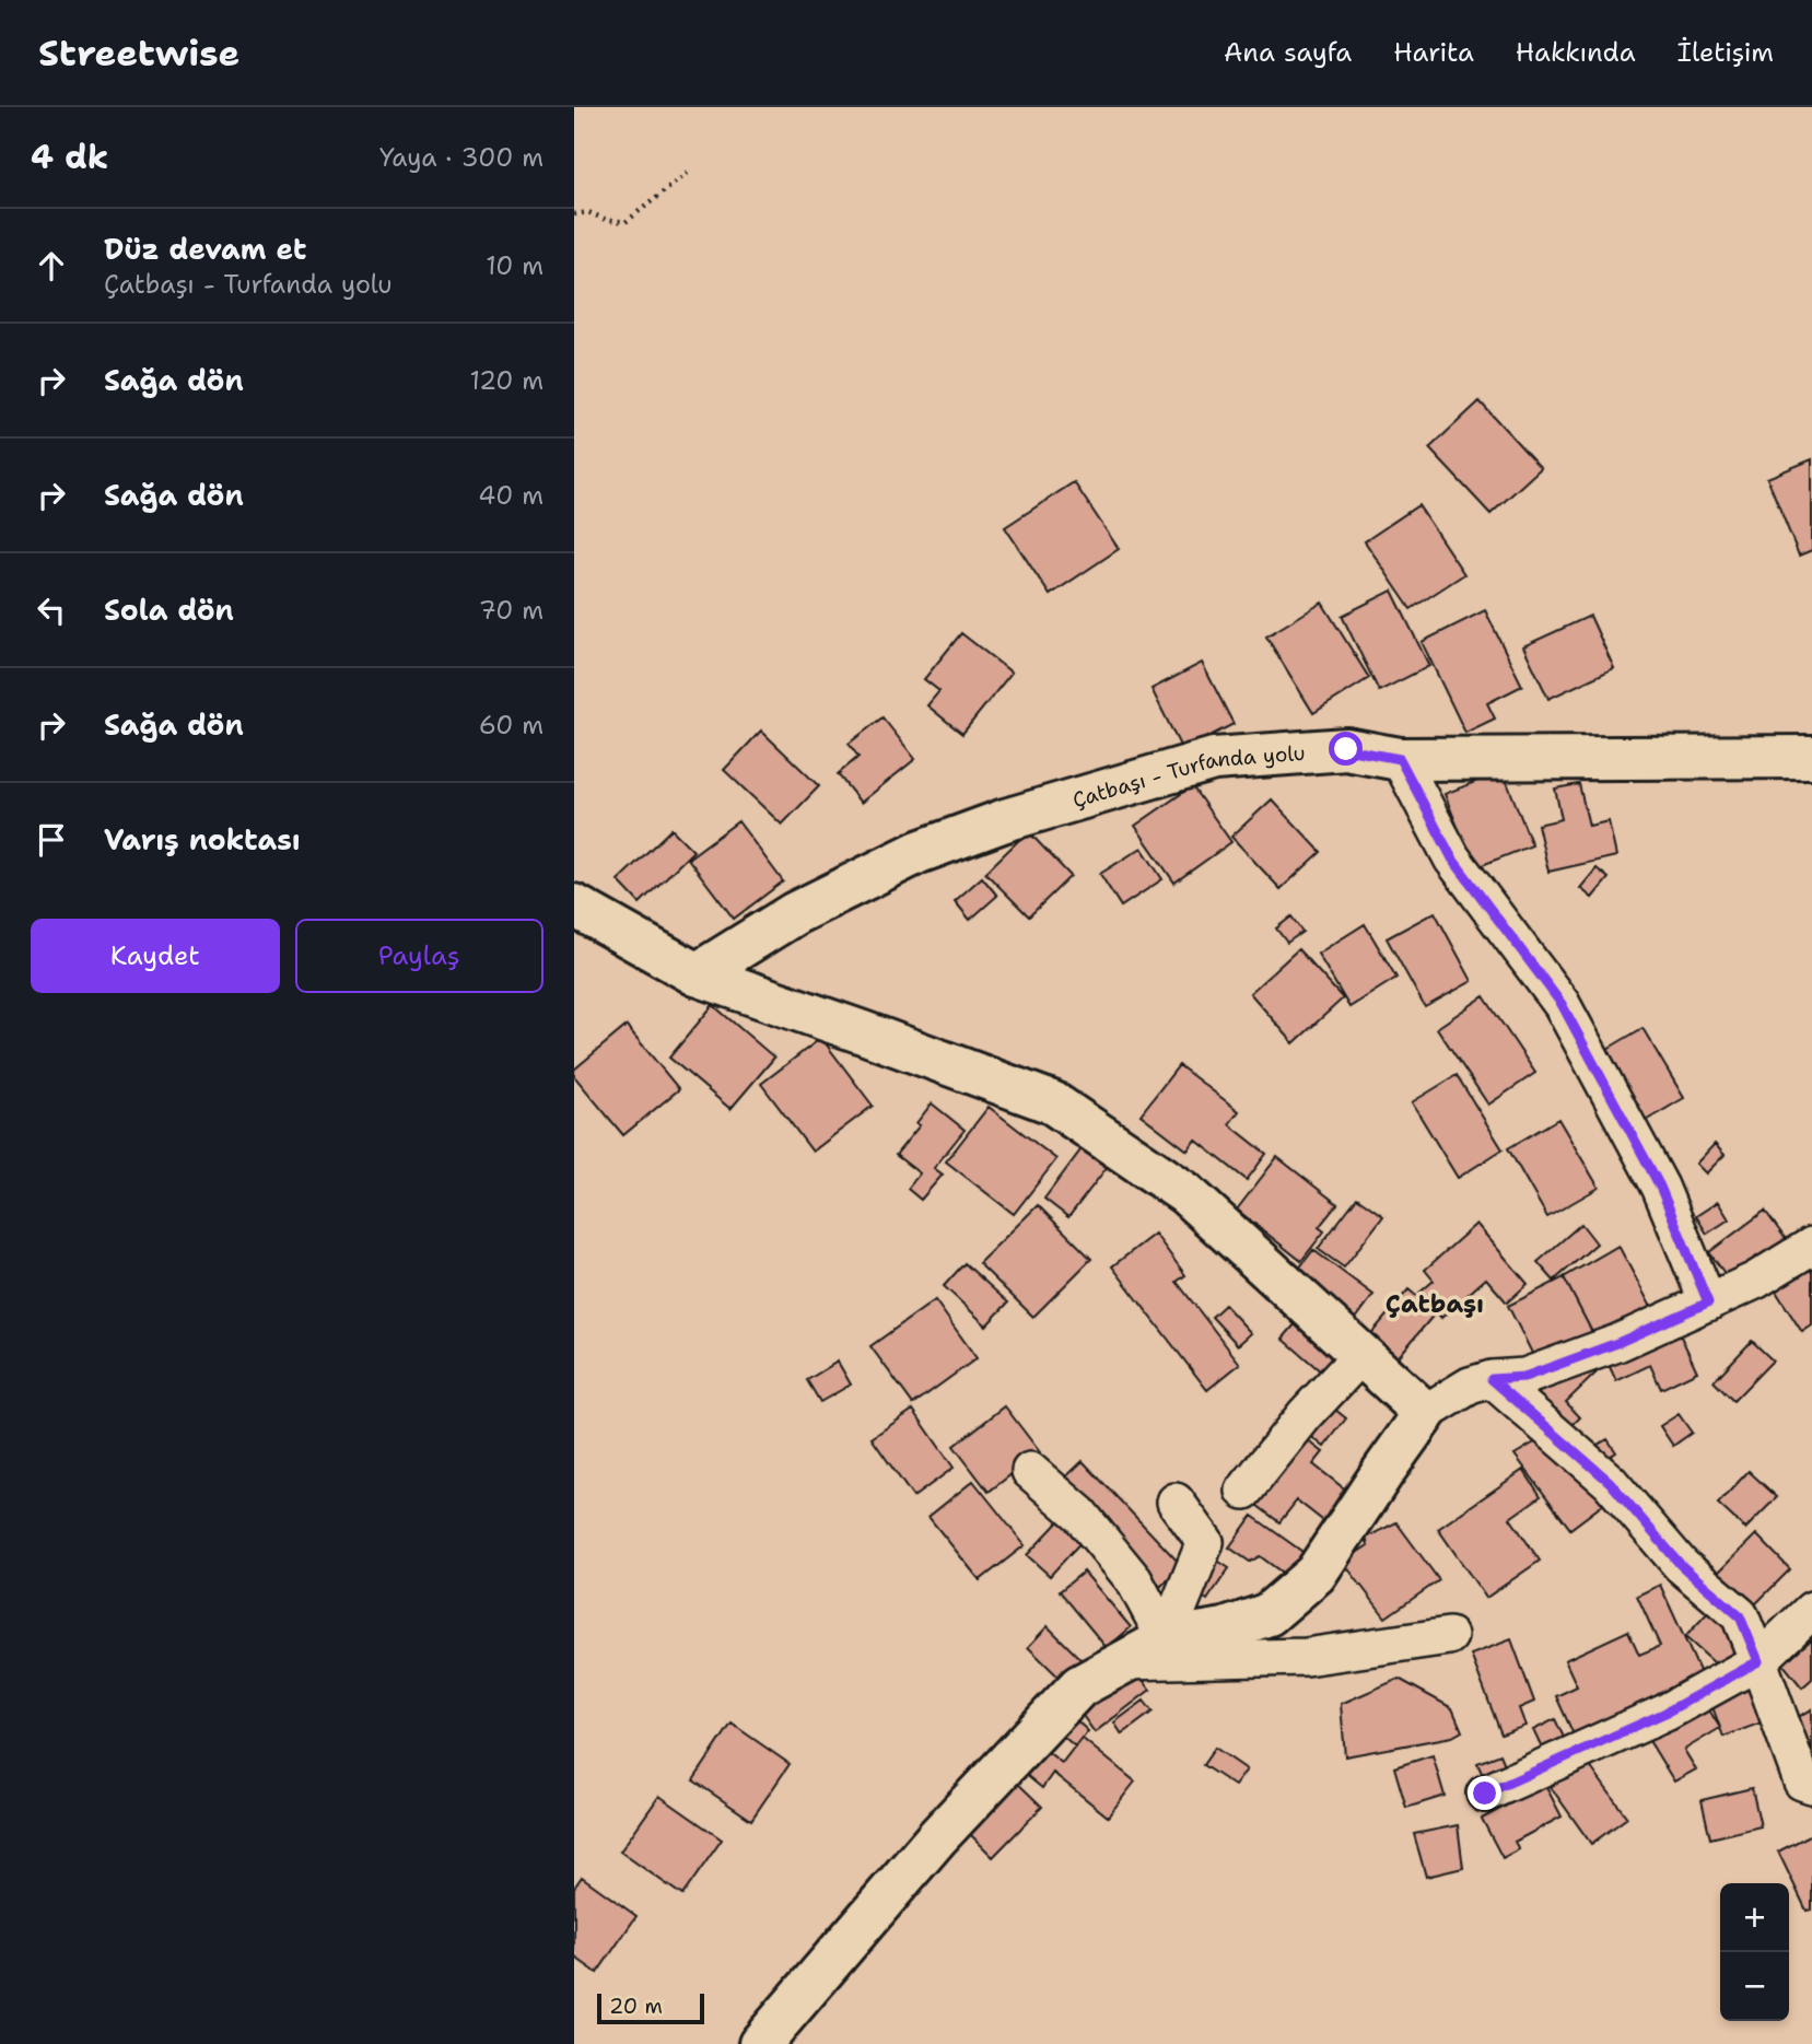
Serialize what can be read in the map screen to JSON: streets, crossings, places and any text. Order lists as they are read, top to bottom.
{
  "streets": {
    "street": ["Çatbaşı - Turfanda yolu"]
  },
  "districts": ["Çatbaşı"],
  "scale_bar": "20 m",
  "page": {
    "header": "Streetwise",
    "nav": [
      "Ana sayfa",
      "Harita",
      "Hakkında",
      "İletişim"
    ],
    "heading": ["4 dk", "Yaya · 300 m"],
    "list": [
      ["Düz devam et", "Çatbaşı - Turfanda yolu", "10 m"],
      ["Sağa dön", "120 m"],
      ["Sağa dön", "40 m"],
      ["Sola dön", "70 m"],
      ["Sağa dön", "60 m"],
      "Varış noktası"
    ],
    "buttons": ["Kaydet", "Paylaş"],
    "map_buttons": ["+", "−"],
    "scale": "20 m"
  }
}
